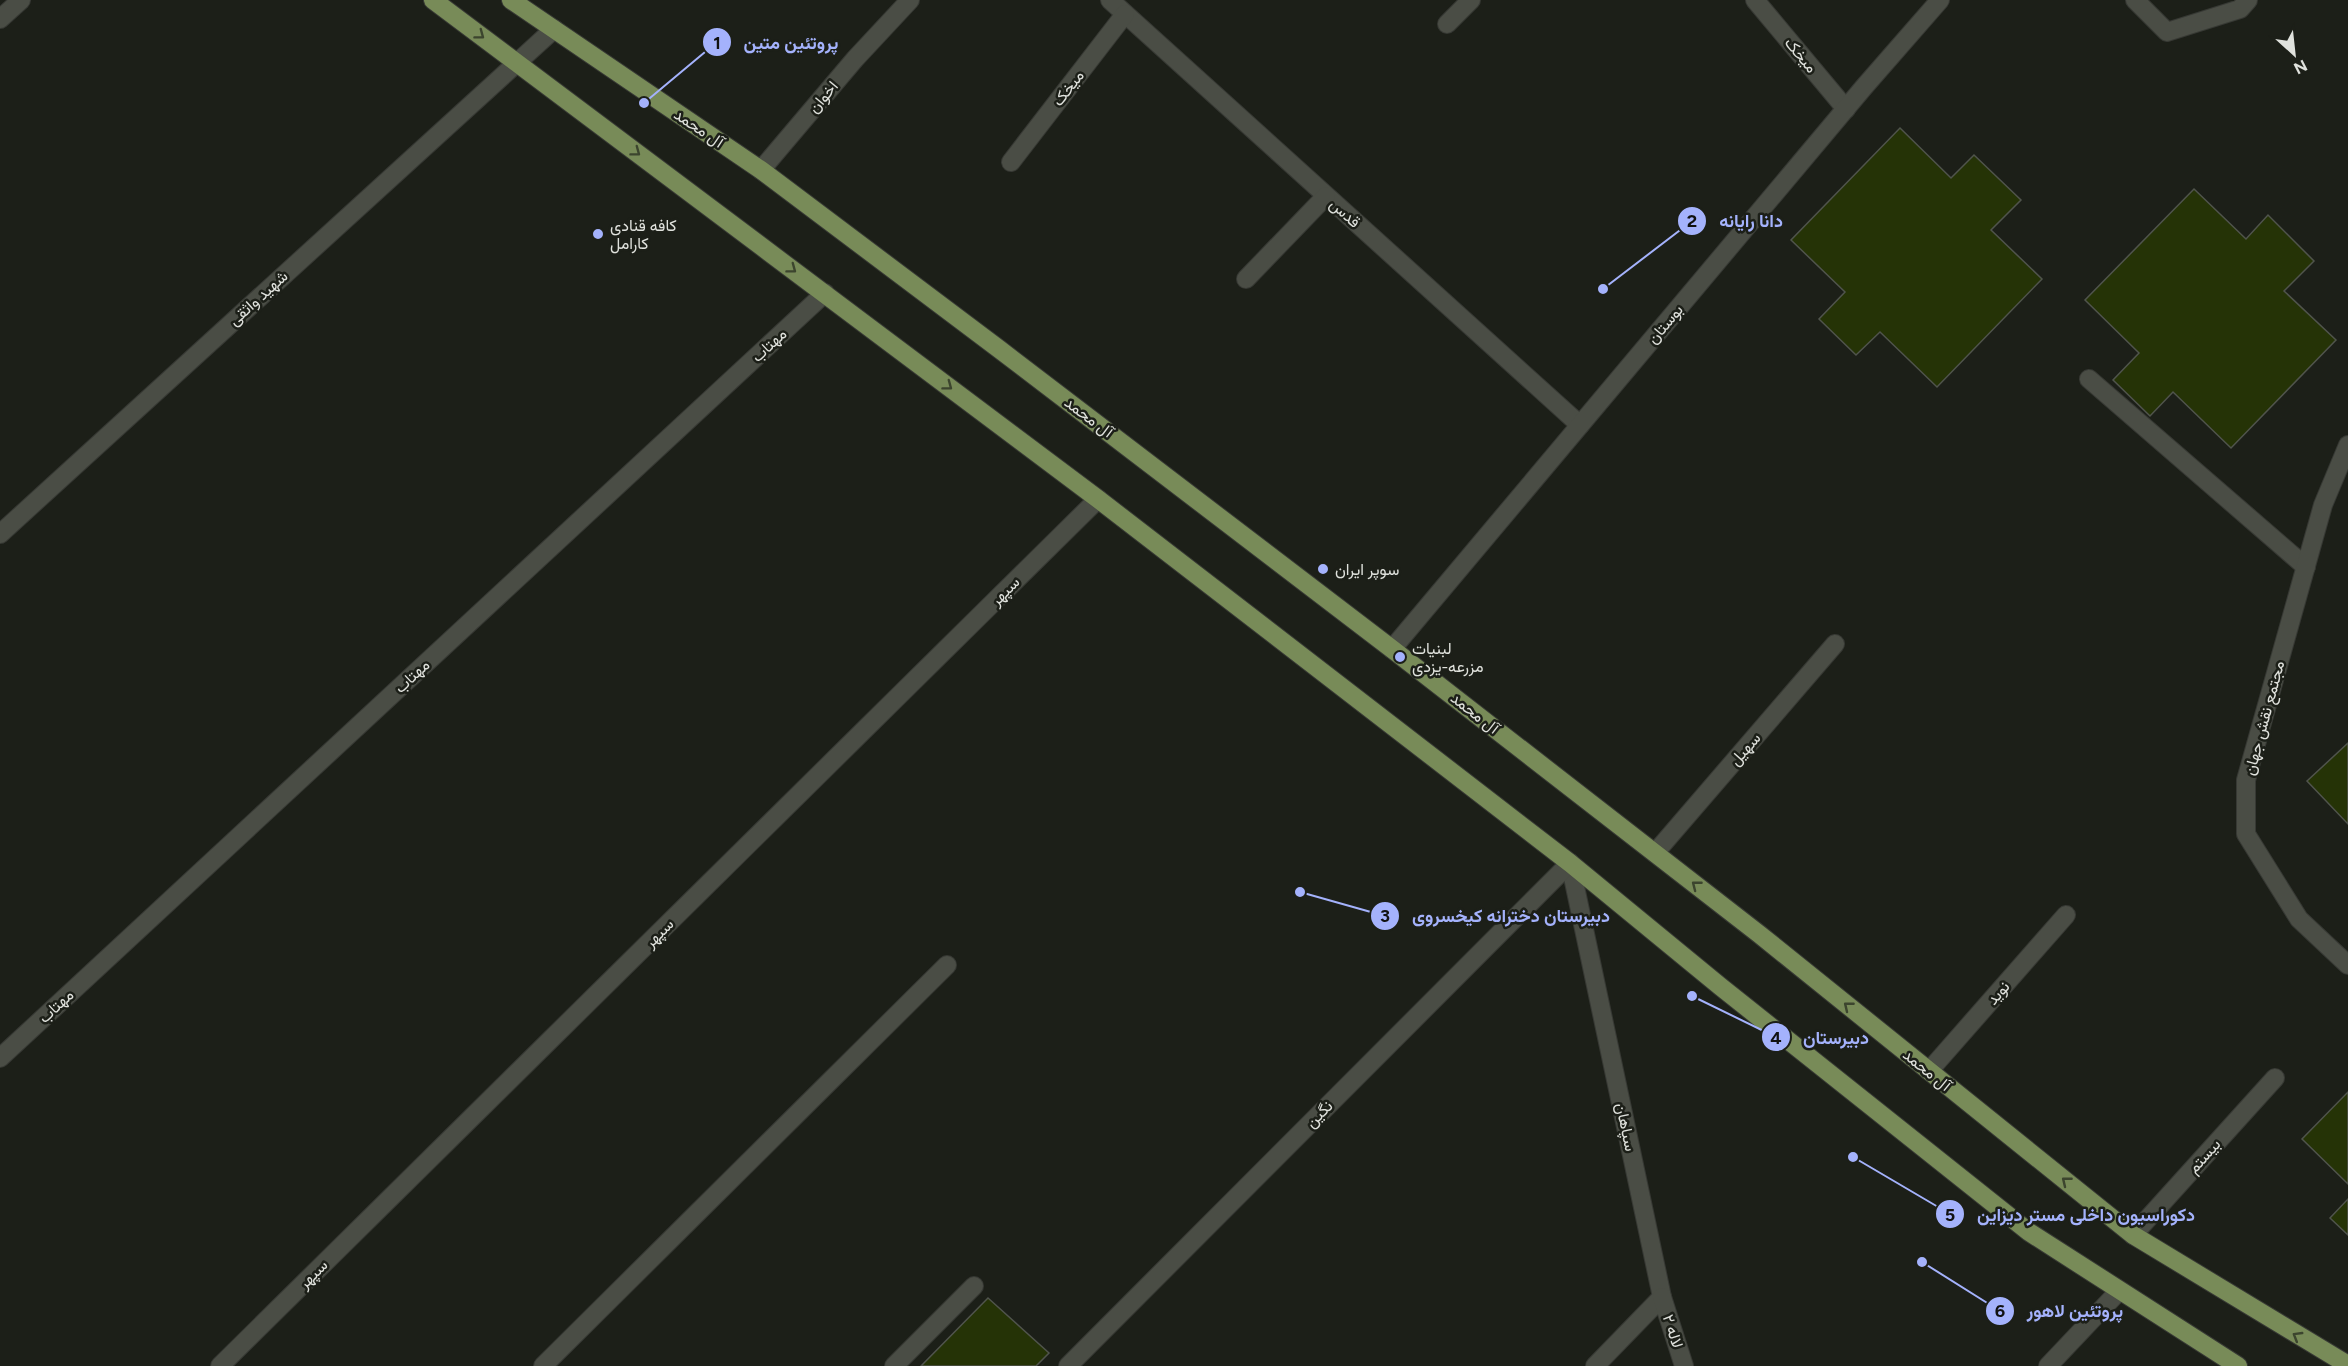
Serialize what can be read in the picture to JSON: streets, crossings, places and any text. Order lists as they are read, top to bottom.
{
  "streets": {
    "main road": ["آل محمد"],
    "street": [
      "میخک",
      "اخوان",
      "قدس",
      "شهید واثقی",
      "بوستان",
      "مهتاب",
      "سپهر",
      "مجتمع نقش جهان",
      "سهیل",
      "نوید",
      "نگین",
      "سپاهان",
      "بیستم",
      "لاله ۲"
    ]
  },
  "crossings": [
    ["میخک", "قدس"],
    ["میخک", "بوستان"],
    ["اخوان", "آل محمد"],
    ["آل محمد", "شهید واثقی"],
    ["آل محمد", "بوستان"],
    ["آل محمد", "سهیل"],
    ["آل محمد", "نوید"],
    ["آل محمد", "بیستم"],
    ["قدس", "بوستان"],
    ["نگین", "سپاهان"],
    ["سپاهان", "لاله ۲"]
  ],
  "places": [
    "پروتئین متین",
    "کافه قنادی کارامل",
    "دانا رایانه",
    "سوپر ایران",
    "لبنیات مزرعه-یزدی",
    "دبیرستان دخترانه کیخسروی",
    "دبیرستان",
    "دکوراسیون داخلی مستر دیزاین",
    "پروتئین لاهور"
  ],
  "north": "bottom right"
}
